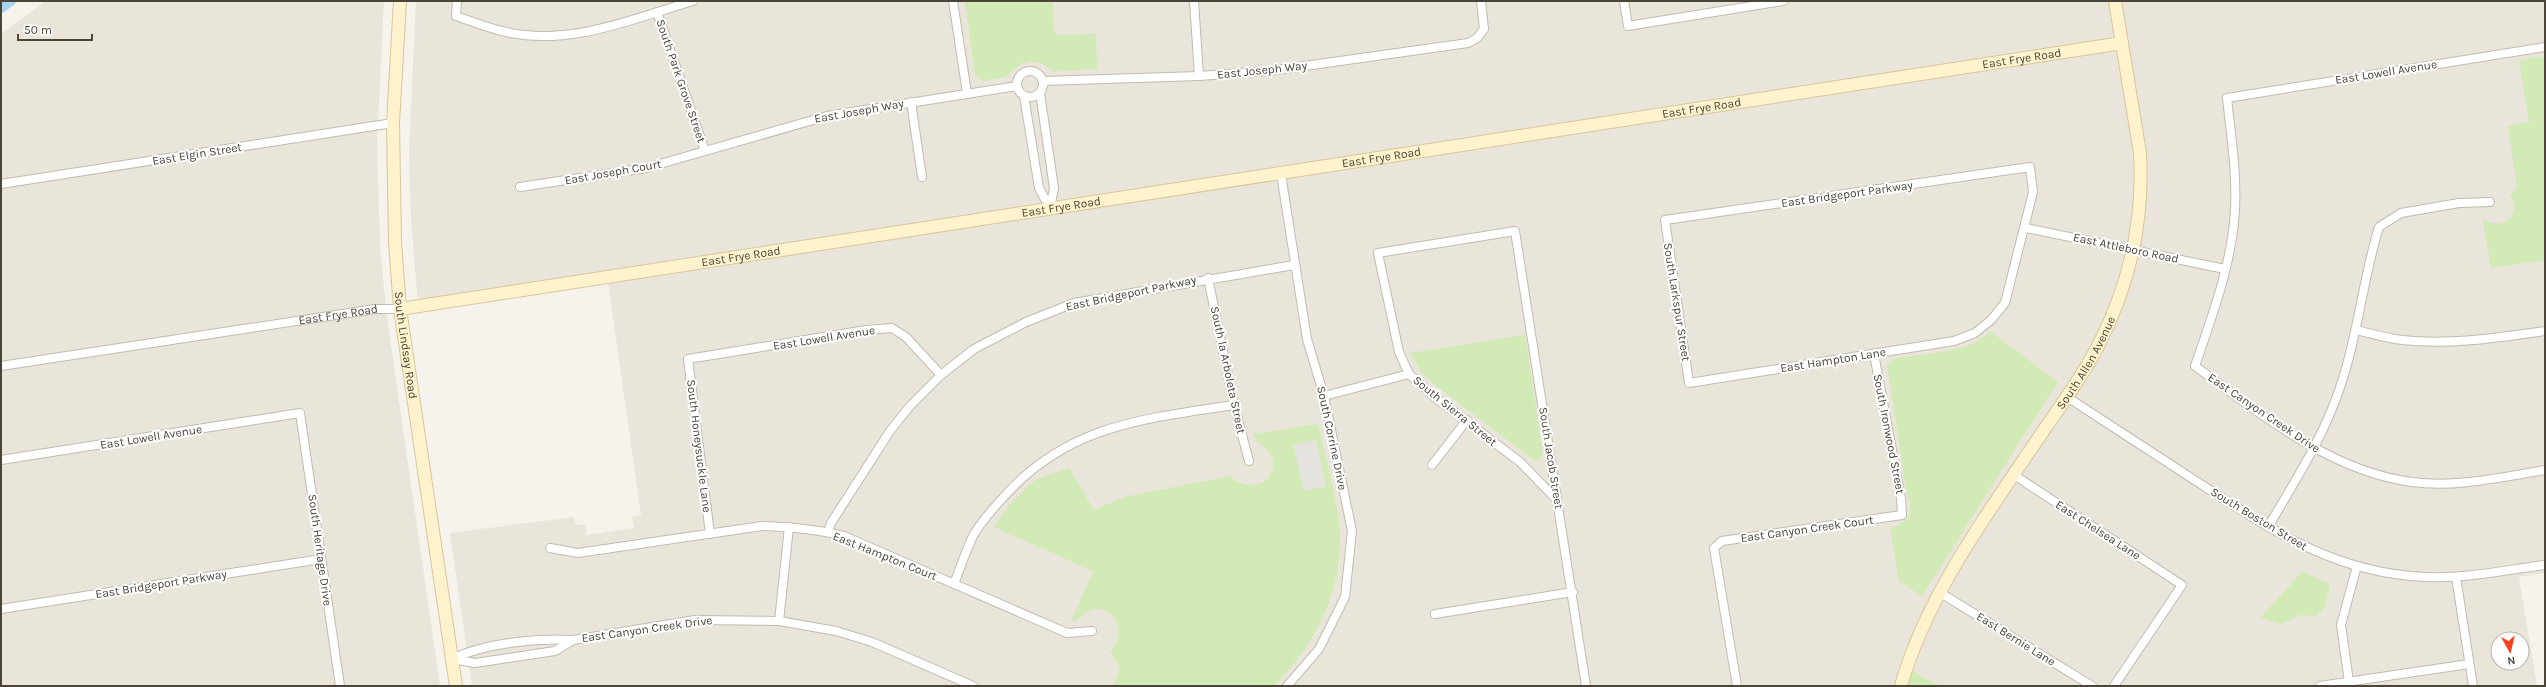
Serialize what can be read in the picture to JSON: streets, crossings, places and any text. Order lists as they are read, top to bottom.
{
  "streets": {
    "street": [
      "East Frye Road",
      "East Joseph Way",
      "East Lowell Avenue",
      "South Park Grove Street",
      "East Elgin Street",
      "East Joseph Court",
      "East Bridgeport Parkway",
      "East Attleboro Road",
      "South Larkspur Street",
      "South Lindsay Road",
      "East Hampton Lane",
      "South Allen Avenue",
      "South la Arboleta Street",
      "South Sierra Street",
      "East Canyon Creek Drive",
      "South Ironwood Street",
      "South Corrine Drive",
      "South Honeysuckle Lane",
      "South Jacob Street",
      "South Boston Street",
      "East Canyon Creek Court",
      "East Chelsea Lane",
      "South Heritage Drive",
      "East Hampton Court",
      "East Bernie Lane"
    ]
  },
  "crossings": [
    ["East Frye Road", "South Lindsay Road"],
    ["East Frye Road", "South Allen Avenue"],
    ["East Frye Road", "South Corrine Drive"],
    ["East Joseph Way", "South Park Grove Street"],
    ["East Joseph Way", "East Joseph Court"],
    ["East Lowell Avenue", "East Bridgeport Parkway"],
    ["East Lowell Avenue", "East Attleboro Road"],
    ["East Lowell Avenue", "East Canyon Creek Drive"],
    ["East Lowell Avenue", "South Honeysuckle Lane"],
    ["East Lowell Avenue", "South Heritage Drive"],
    ["South Park Grove Street", "East Joseph Court"],
    ["East Elgin Street", "South Lindsay Road"],
    ["East Bridgeport Parkway", "South Larkspur Street"],
    ["East Bridgeport Parkway", "East Hampton Lane"],
    ["East Bridgeport Parkway", "South la Arboleta Street"],
    ["East Bridgeport Parkway", "South Corrine Drive"],
    ["East Bridgeport Parkway", "South Heritage Drive"],
    ["East Bridgeport Parkway", "East Hampton Court"],
    ["East Attleboro Road", "East Hampton Lane"],
    ["East Attleboro Road", "South Allen Avenue"],
    ["East Attleboro Road", "East Canyon Creek Drive"],
    ["South Larkspur Street", "East Hampton Lane"],
    ["South Lindsay Road", "East Canyon Creek Drive"],
    ["East Hampton Lane", "South Ironwood Street"],
    ["South Allen Avenue", "South Boston Street"],
    ["South Allen Avenue", "East Chelsea Lane"],
    ["South Allen Avenue", "East Bernie Lane"],
    ["South Sierra Street", "South Jacob Street"],
    ["South Ironwood Street", "East Canyon Creek Court"],
    ["South Honeysuckle Lane", "East Hampton Court"]
  ],
  "scale_bar": "50 m",
  "north": "bottom"
}
